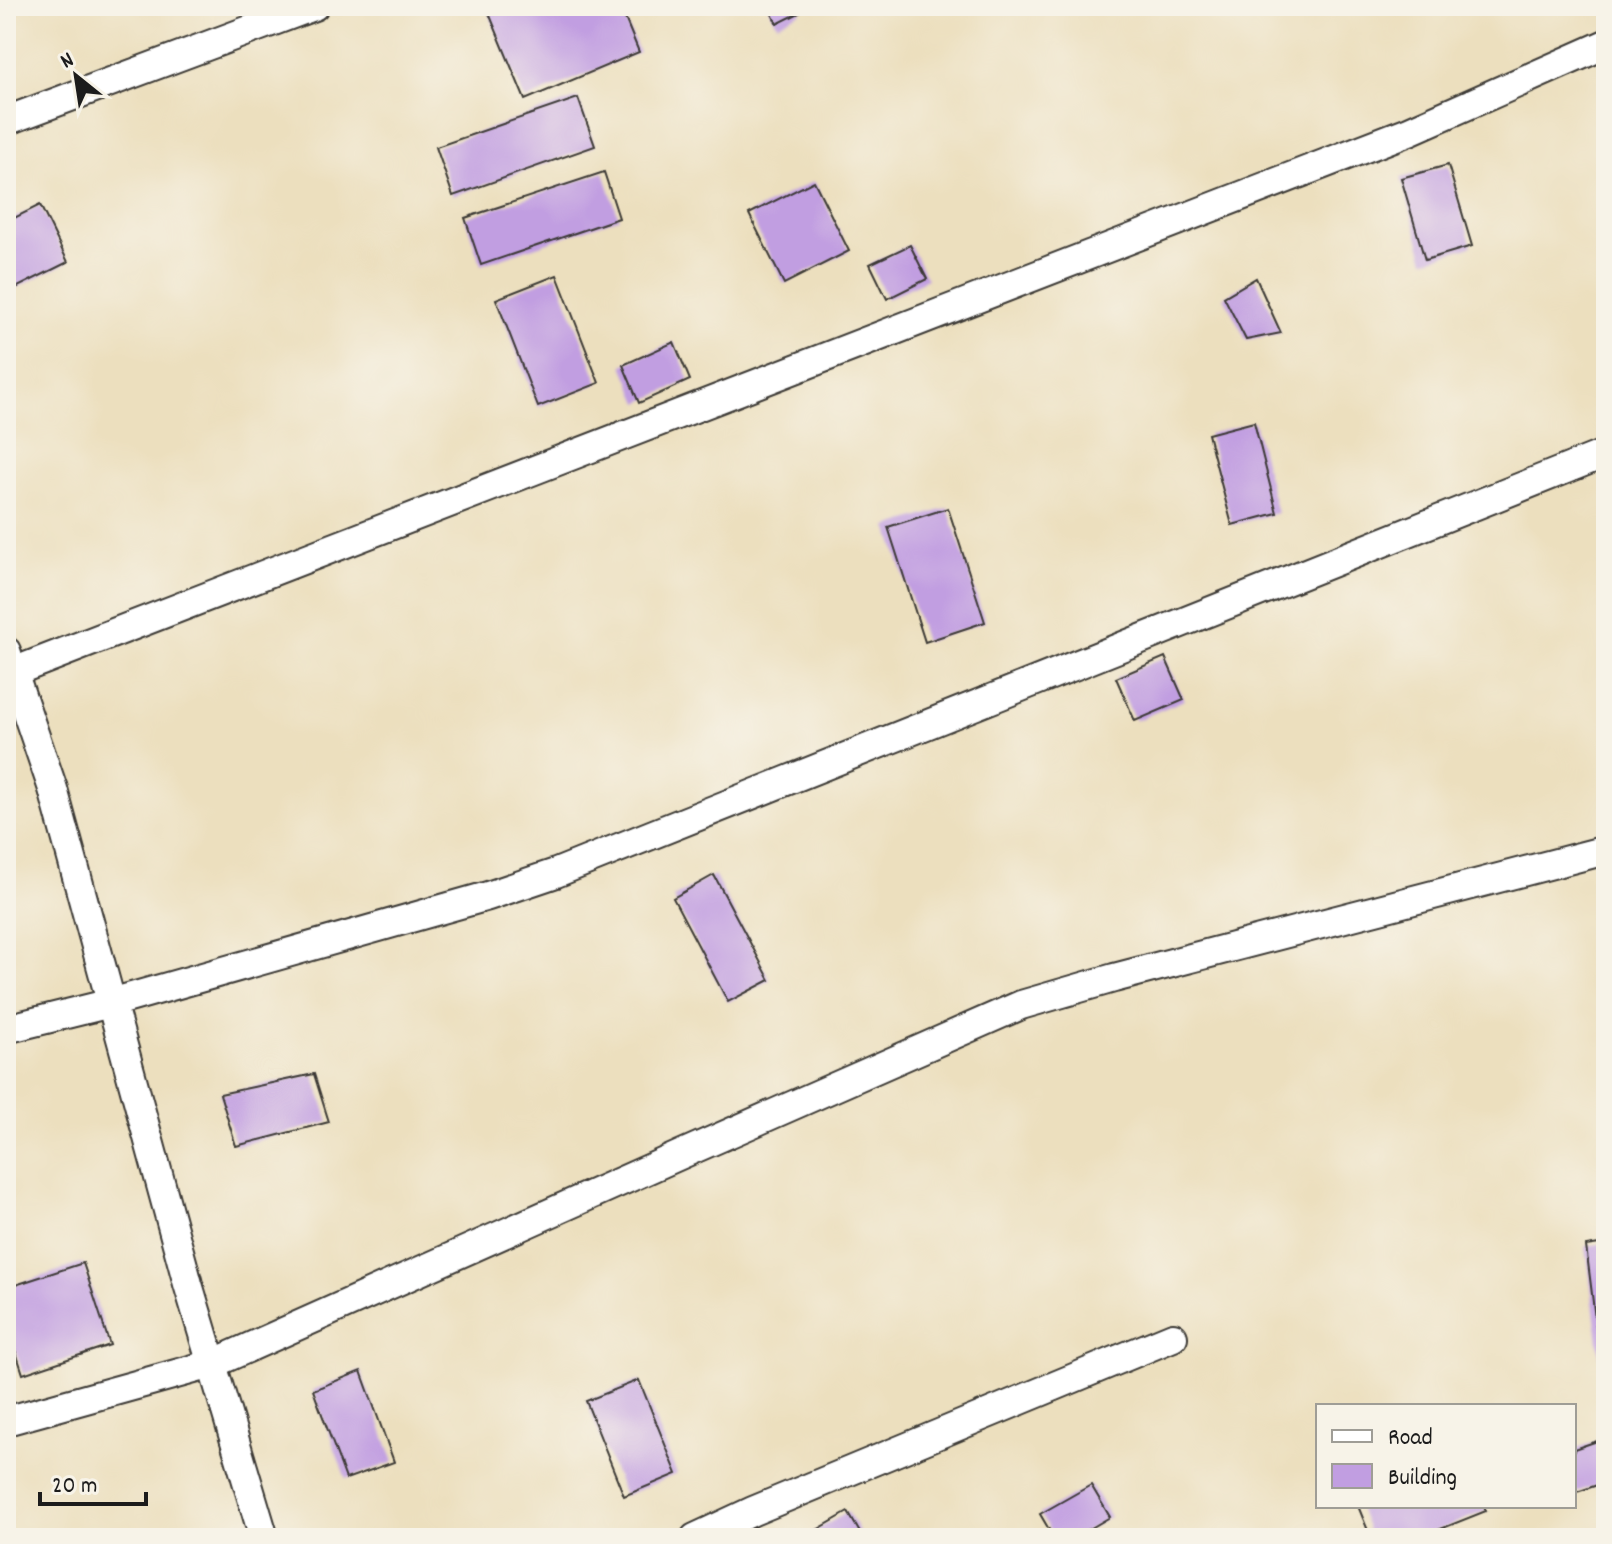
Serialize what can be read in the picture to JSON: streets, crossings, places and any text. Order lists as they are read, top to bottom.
{
  "legend": ["Road", "Building"],
  "scale_bar": "20 m",
  "north": "top left"
}
